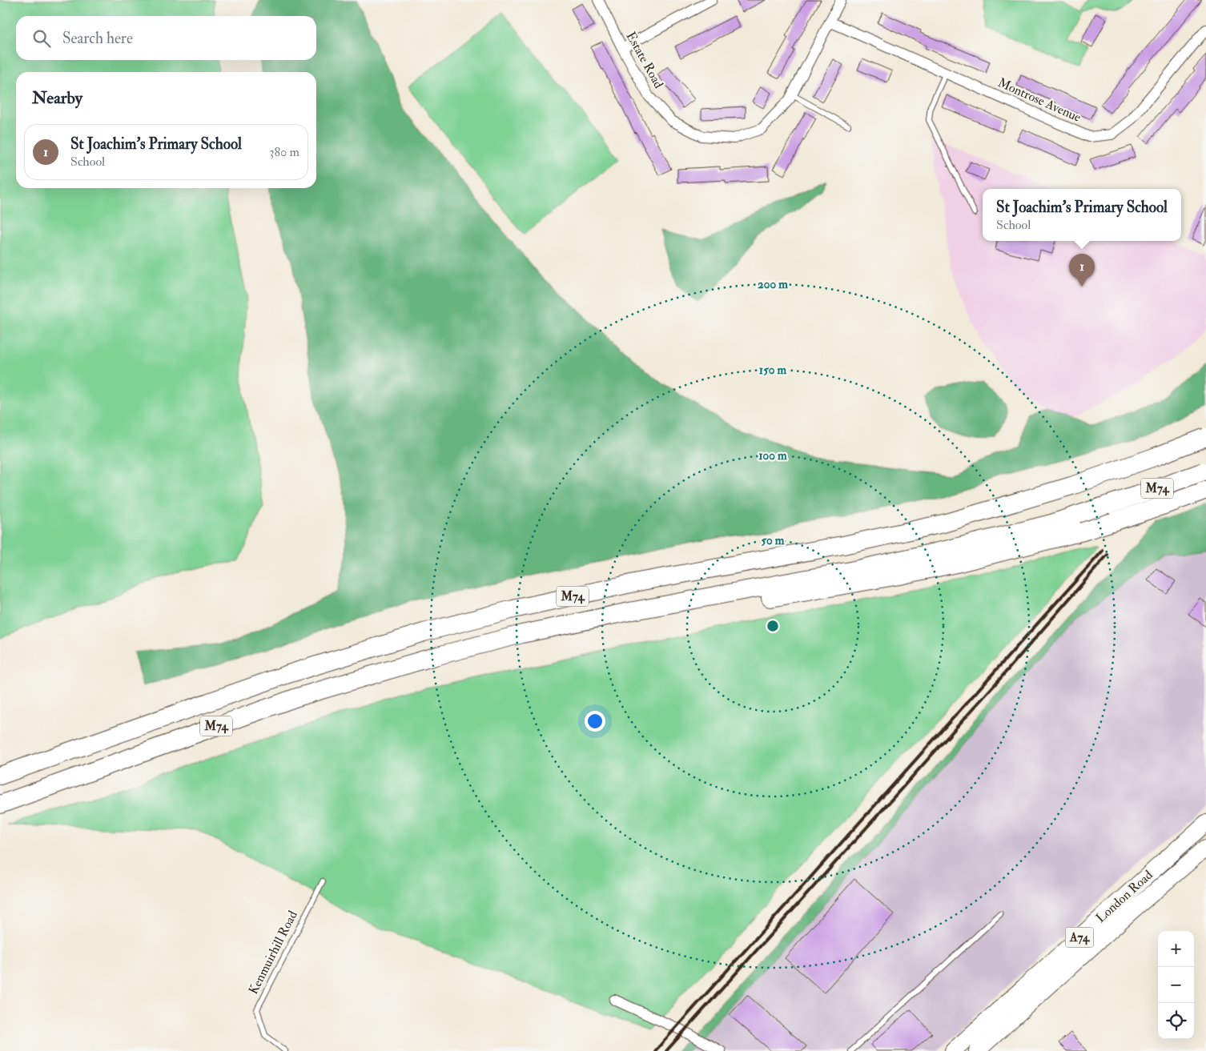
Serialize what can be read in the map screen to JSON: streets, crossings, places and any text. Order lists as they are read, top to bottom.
{
  "streets": {
    "highway": ["M74"],
    "main road": ["London Road", "A74"],
    "street": ["Estate Road", "Montrose Avenue"],
    "lane": ["Kenmuirhill Road"]
  },
  "crossings": [
    ["Estate Road", "Montrose Avenue"]
  ],
  "page": {
    "search": "Search here",
    "heading": "Nearby",
    "list": [
      {
        "mark": "1",
        "name": "St Joachim's Primary School",
        "note": "School",
        "value": "380 m"
      }
    ],
    "popup": ["St Joachim's Primary School", "School"],
    "pins": "1",
    "map_buttons": ["+", "−"]
  },
  "rings": [
    "200 m",
    "150 m",
    "100 m",
    "50 m"
  ]
}
